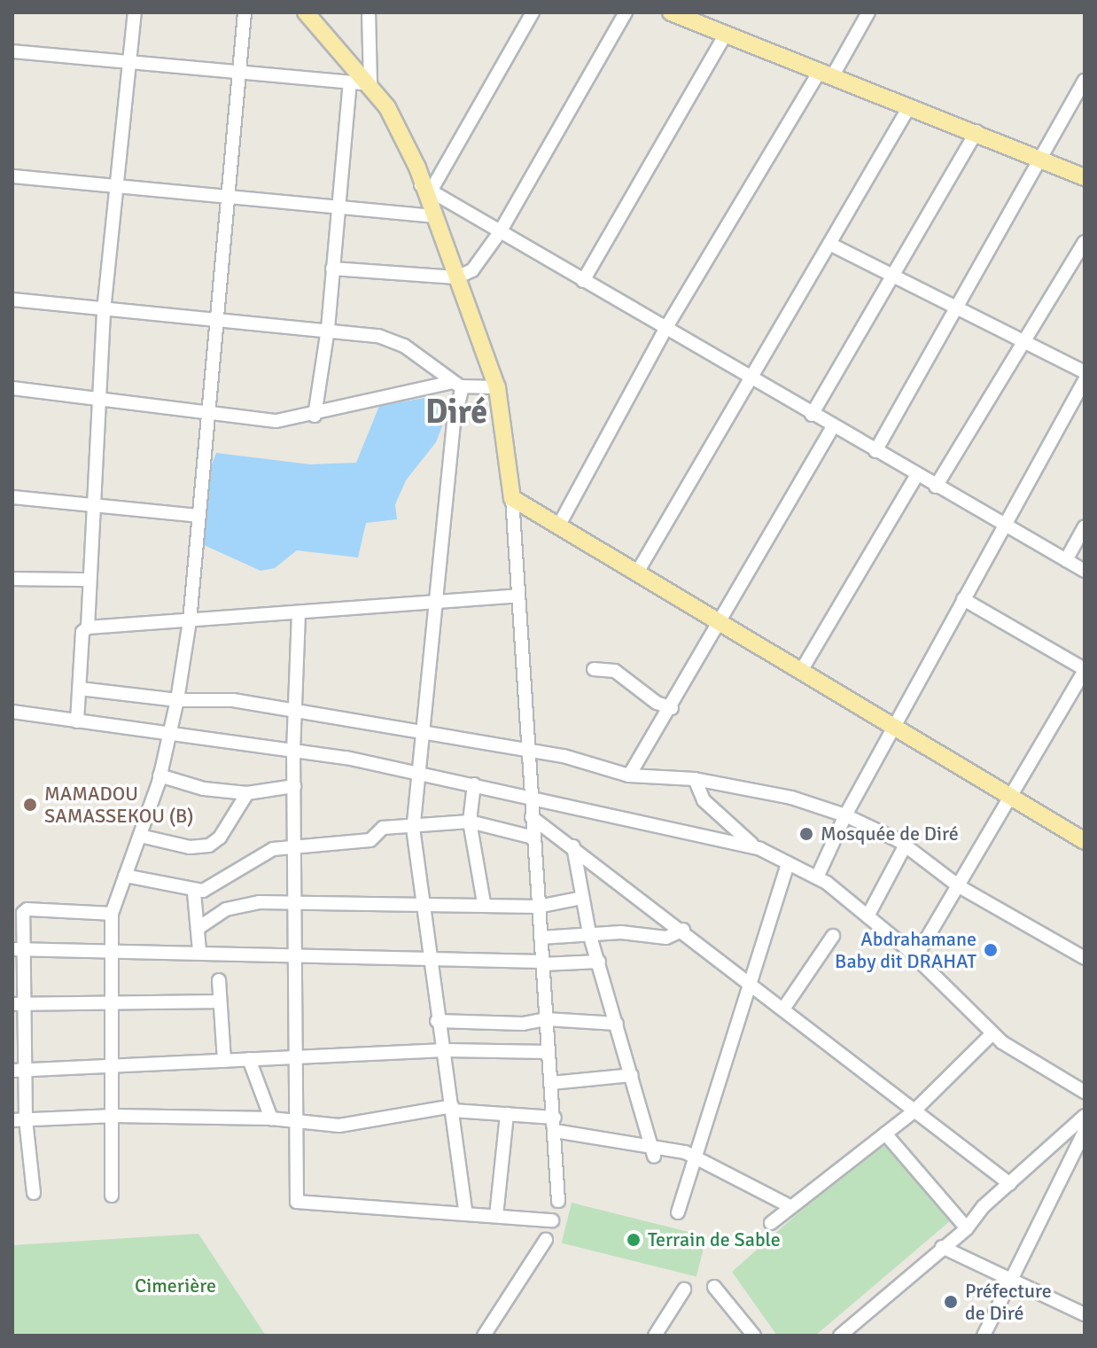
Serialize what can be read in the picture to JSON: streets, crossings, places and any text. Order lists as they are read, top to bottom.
{
  "districts": ["Diré"],
  "parks": ["Cimerière"],
  "places": [
    "MAMADOU SAMASSEKOU (B)",
    "Mosquée de Diré",
    "Abdrahamane Baby dit DRAHAT",
    "Terrain de Sable",
    "Préfecture de Diré"
  ]
}
